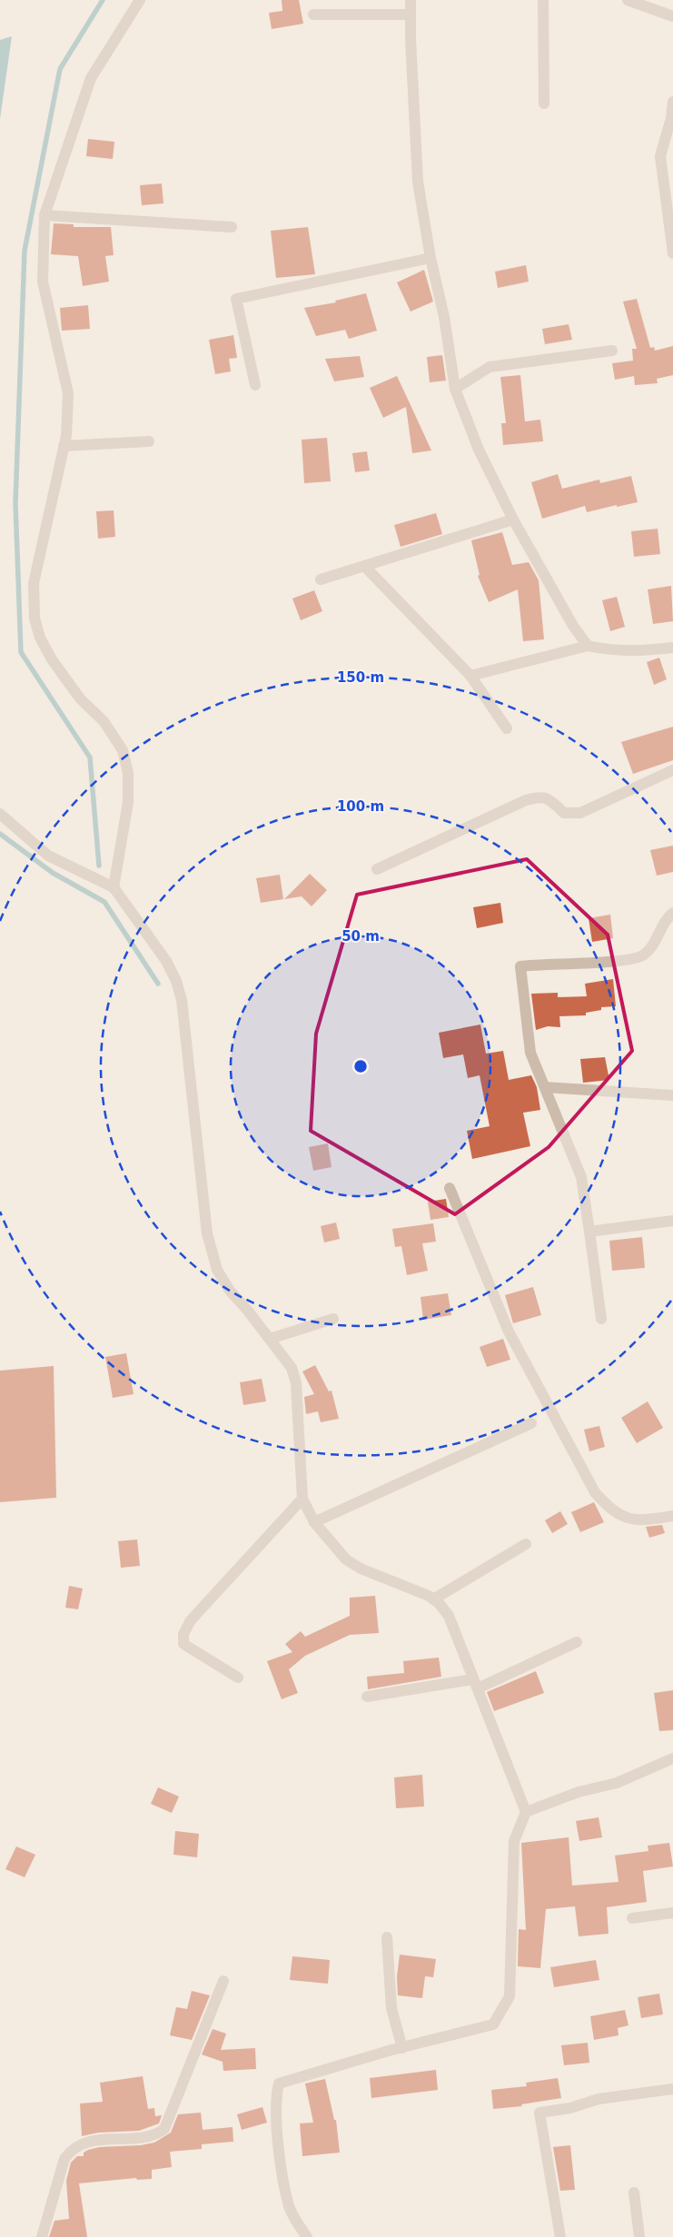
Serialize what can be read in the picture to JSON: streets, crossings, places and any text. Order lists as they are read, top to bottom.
{
  "rings": ["150 m", "100 m", "50 m"]
}
